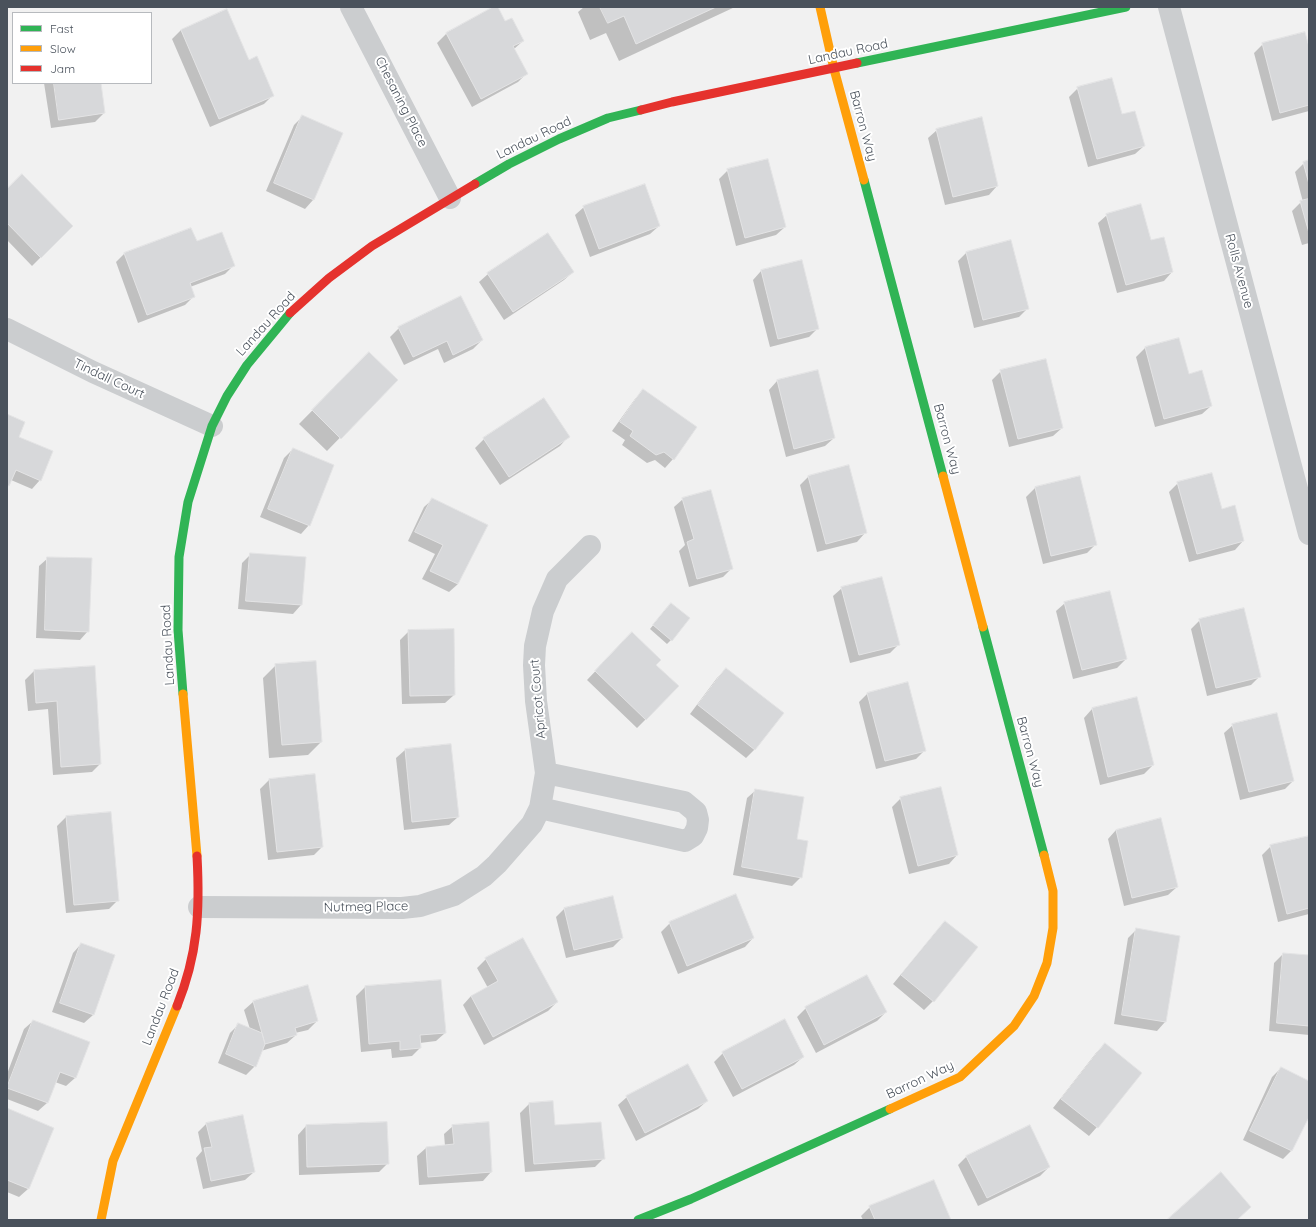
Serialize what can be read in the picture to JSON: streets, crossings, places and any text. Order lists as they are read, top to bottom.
{
  "streets": {
    "street": [
      "Landau Road",
      "Chesaning Place",
      "Barron Way",
      "Rolls Avenue",
      "Tindall Court",
      "Apricot Court",
      "Nutmeg Place"
    ]
  },
  "crossings": [
    ["Landau Road", "Chesaning Place"],
    ["Landau Road", "Barron Way"],
    ["Landau Road", "Tindall Court"],
    ["Landau Road", "Nutmeg Place"],
    ["Apricot Court", "Nutmeg Place"]
  ],
  "legend": ["Fast", "Slow", "Jam"]
}
